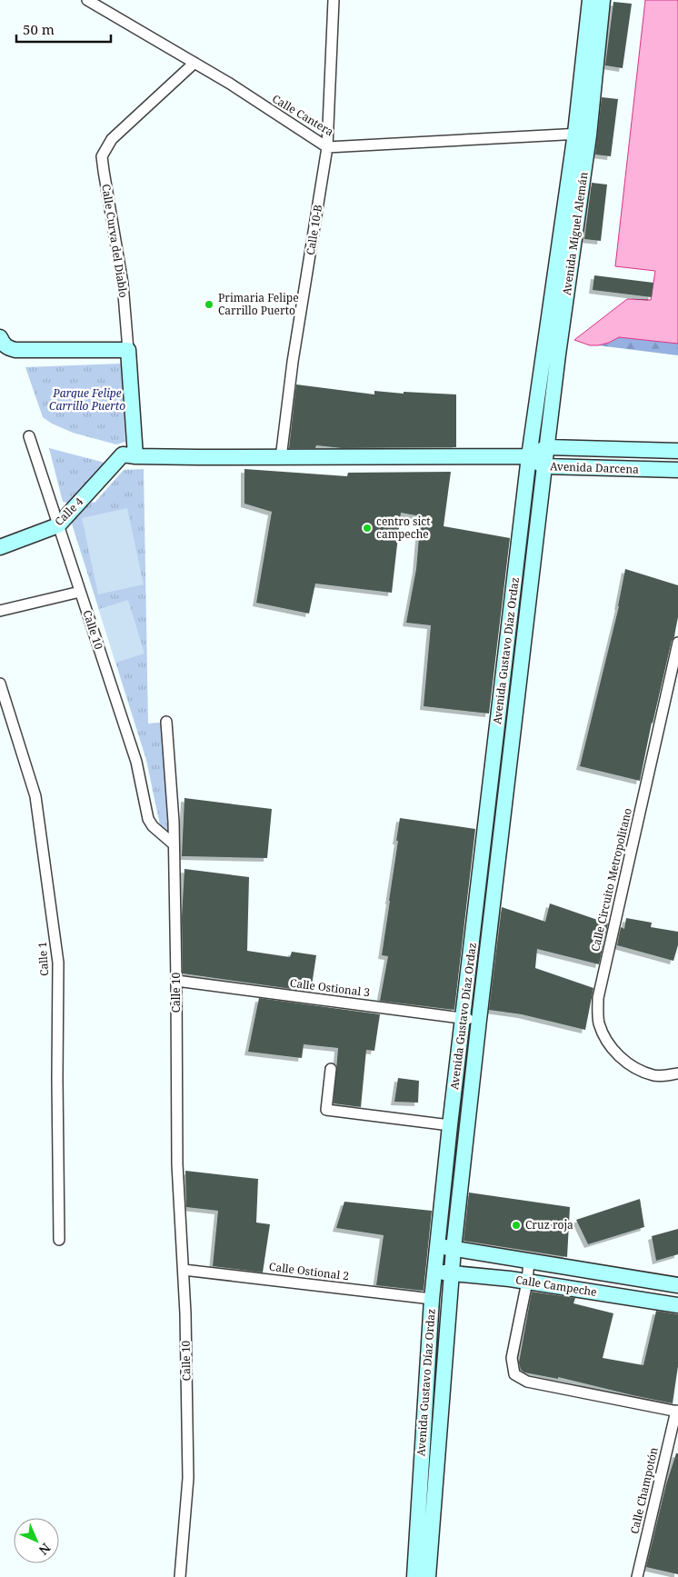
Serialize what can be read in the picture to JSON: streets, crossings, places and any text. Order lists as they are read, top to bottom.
{
  "streets": {
    "street": [
      "Calle Cantera",
      "Calle 10-B",
      "Avenida Miguel Alemán",
      "Calle Curva del Diablo",
      "Avenida Darcena",
      "Calle 4",
      "Calle 10",
      "Avenida Gustavo Díaz Ordaz",
      "Calle Circuito Metropolitano",
      "Calle 1",
      "Calle Ostional 3",
      "Calle Ostional 2",
      "Calle Campeche",
      "Calle Champotón"
    ]
  },
  "crossings": [
    ["Calle Cantera", "Calle 10-B"],
    ["Calle Cantera", "Avenida Miguel Alemán"],
    ["Calle Cantera", "Calle Curva del Diablo"],
    ["Avenida Miguel Alemán", "Avenida Darcena"],
    ["Avenida Miguel Alemán", "Avenida Gustavo Díaz Ordaz"],
    ["Calle Curva del Diablo", "Calle 4"],
    ["Avenida Darcena", "Avenida Gustavo Díaz Ordaz"],
    ["Calle 4", "Calle 10"],
    ["Calle 10", "Calle Ostional 3"],
    ["Calle 10", "Calle Ostional 2"],
    ["Avenida Gustavo Díaz Ordaz", "Calle Ostional 3"],
    ["Avenida Gustavo Díaz Ordaz", "Calle Ostional 2"],
    ["Avenida Gustavo Díaz Ordaz", "Calle Campeche"]
  ],
  "parks": ["Parque Felipe Carrillo Puerto"],
  "places": ["Primaria Felipe Carrillo Puerto", "centro sict campeche", "Cruz roja"],
  "scale_bar": "50 m",
  "north": "bottom right"
}
